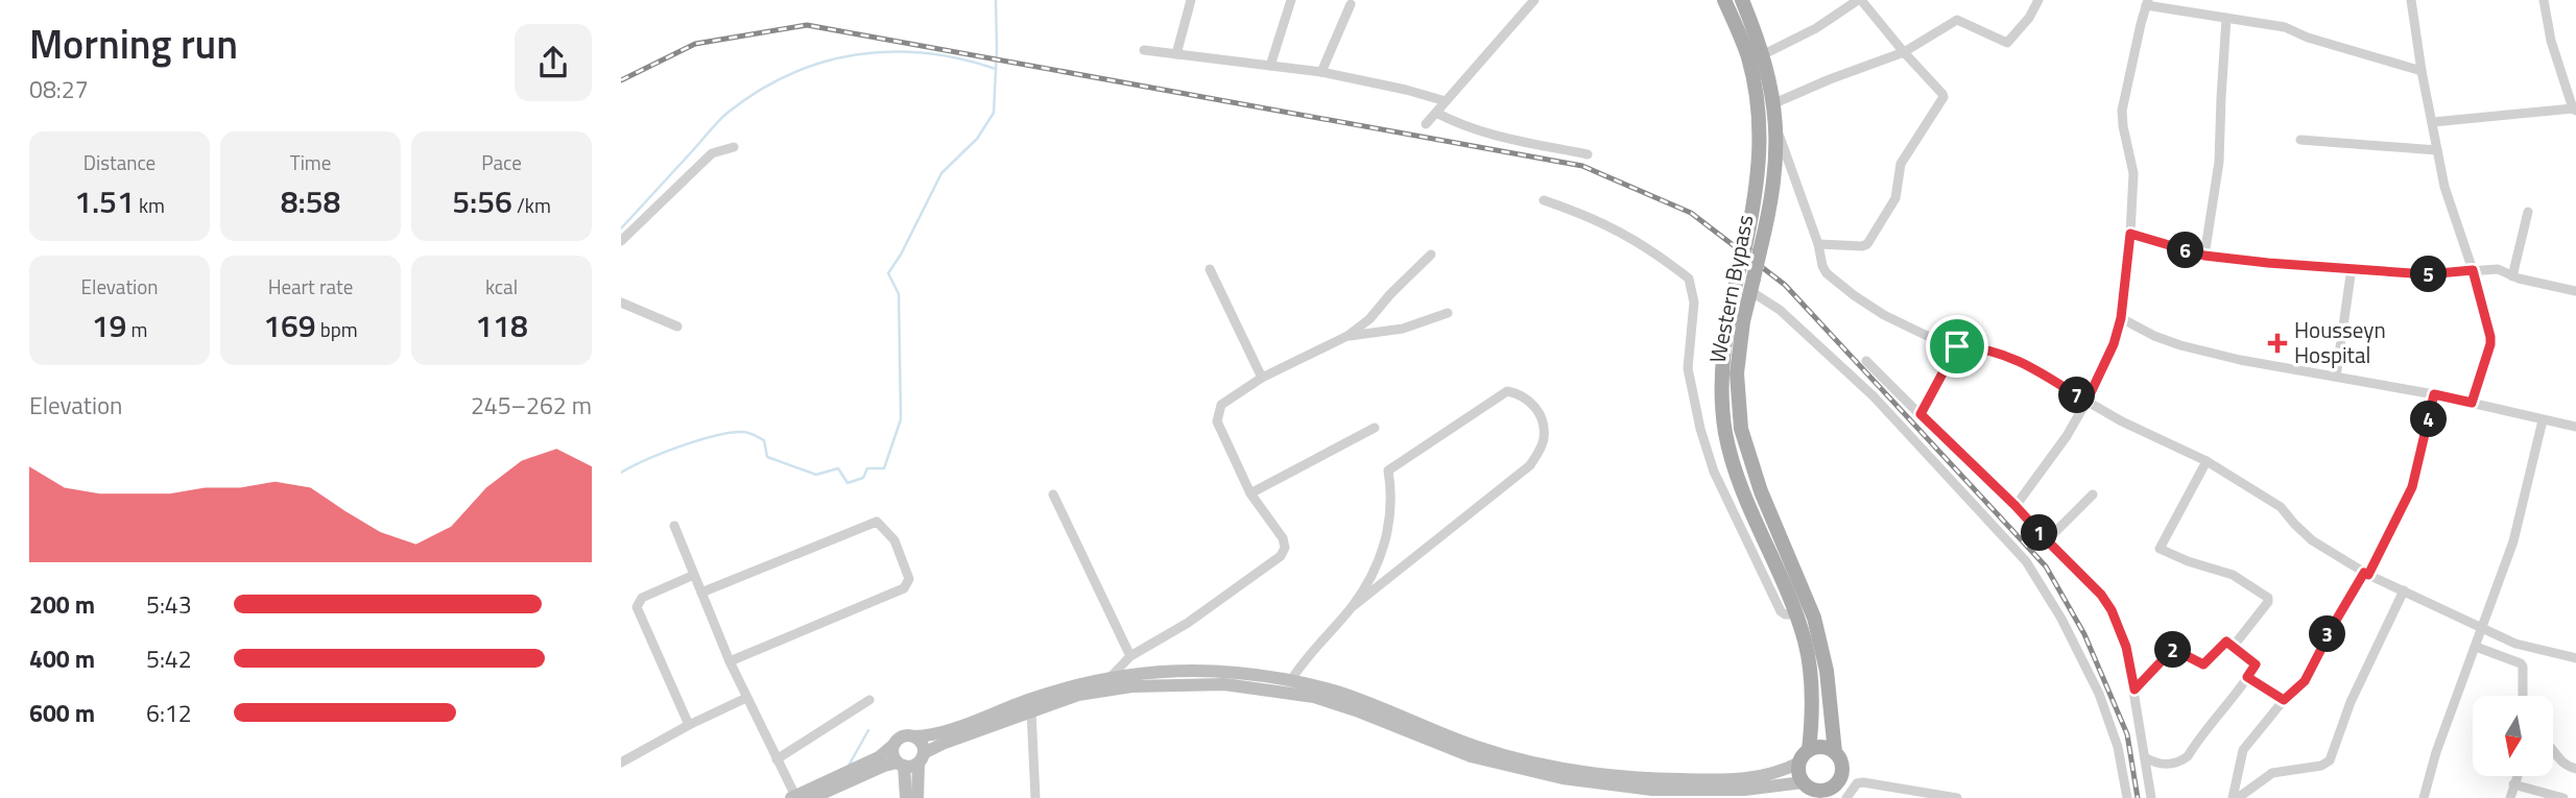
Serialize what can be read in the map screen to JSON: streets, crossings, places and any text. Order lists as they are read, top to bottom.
{
  "streets": {
    "main road": ["Western Bypass"]
  },
  "places": {
    "health": ["Housseyn Hospital"]
  },
  "north": "bottom",
  "page": {
    "heading": ["Morning run", "08:27"],
    "stats": [
      ["Distance", "1.51 km"],
      ["Time", "8:58"],
      ["Pace", "5:56 /km"],
      ["Elevation", "19 m"],
      ["Heart rate", "169 bpm"],
      ["kcal", "118"]
    ],
    "pins": [
      "6",
      "5",
      "7",
      "4",
      "1",
      "3",
      "2"
    ],
    "chart": ["Elevation", "245–262 m"],
    "list": [
      {
        "name": "200 m",
        "note": "5:43"
      },
      {
        "name": "400 m",
        "note": "5:42"
      },
      {
        "name": "600 m",
        "note": "6:12"
      }
    ]
  }
}
